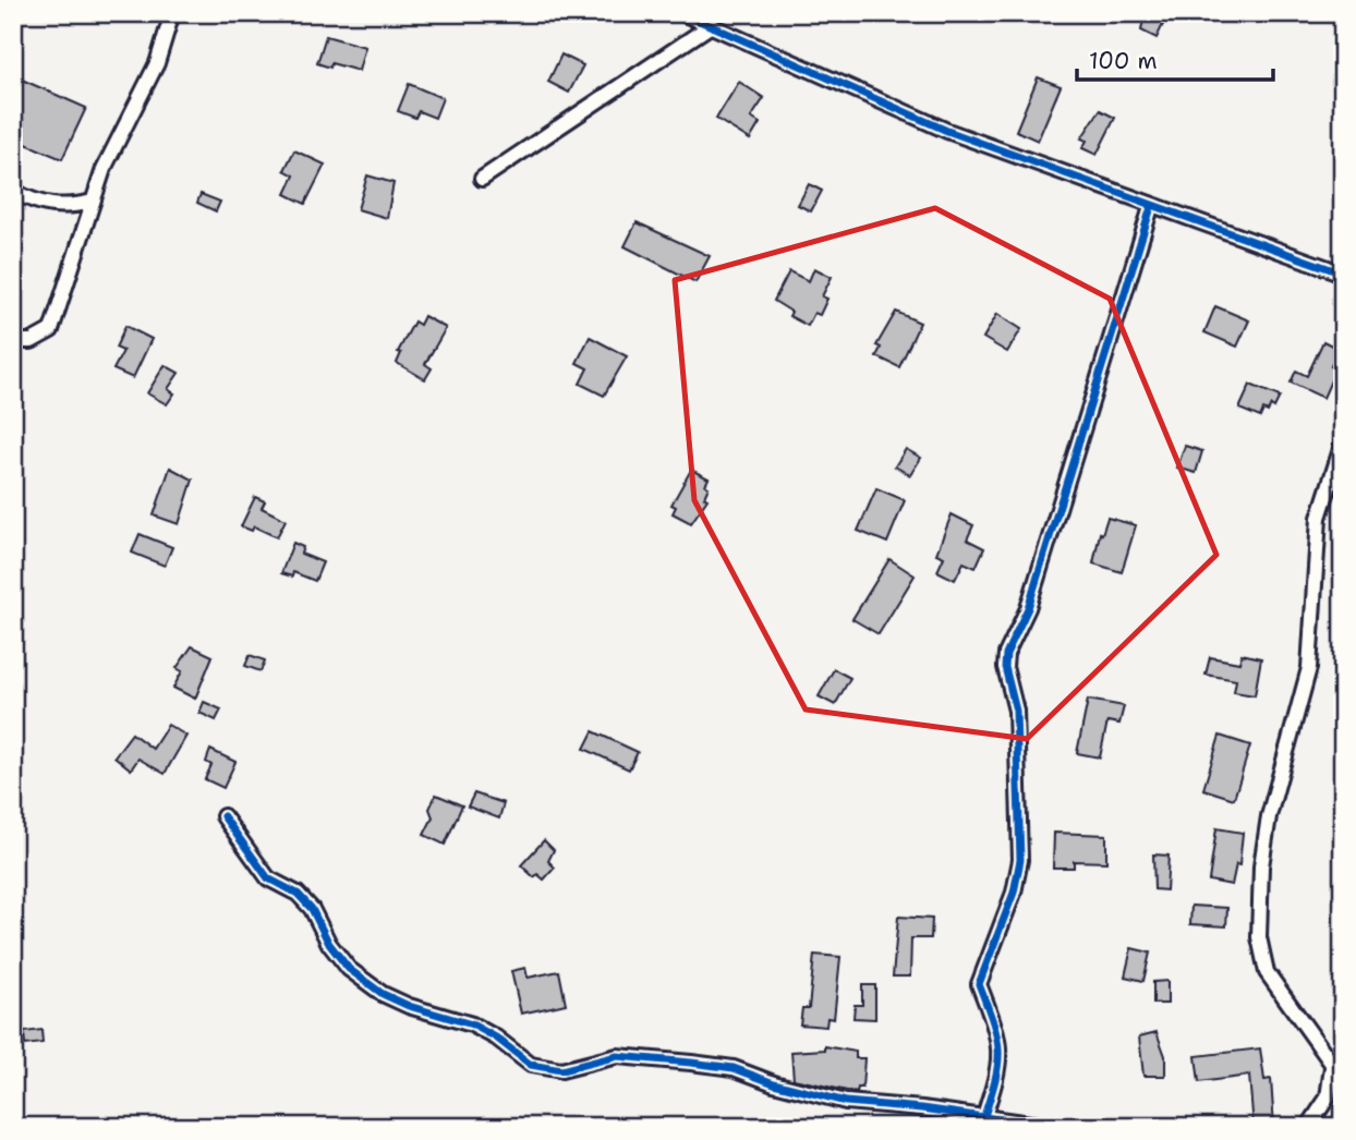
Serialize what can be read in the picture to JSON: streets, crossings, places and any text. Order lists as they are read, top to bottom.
{
  "scale_bar": "100 m"
}
